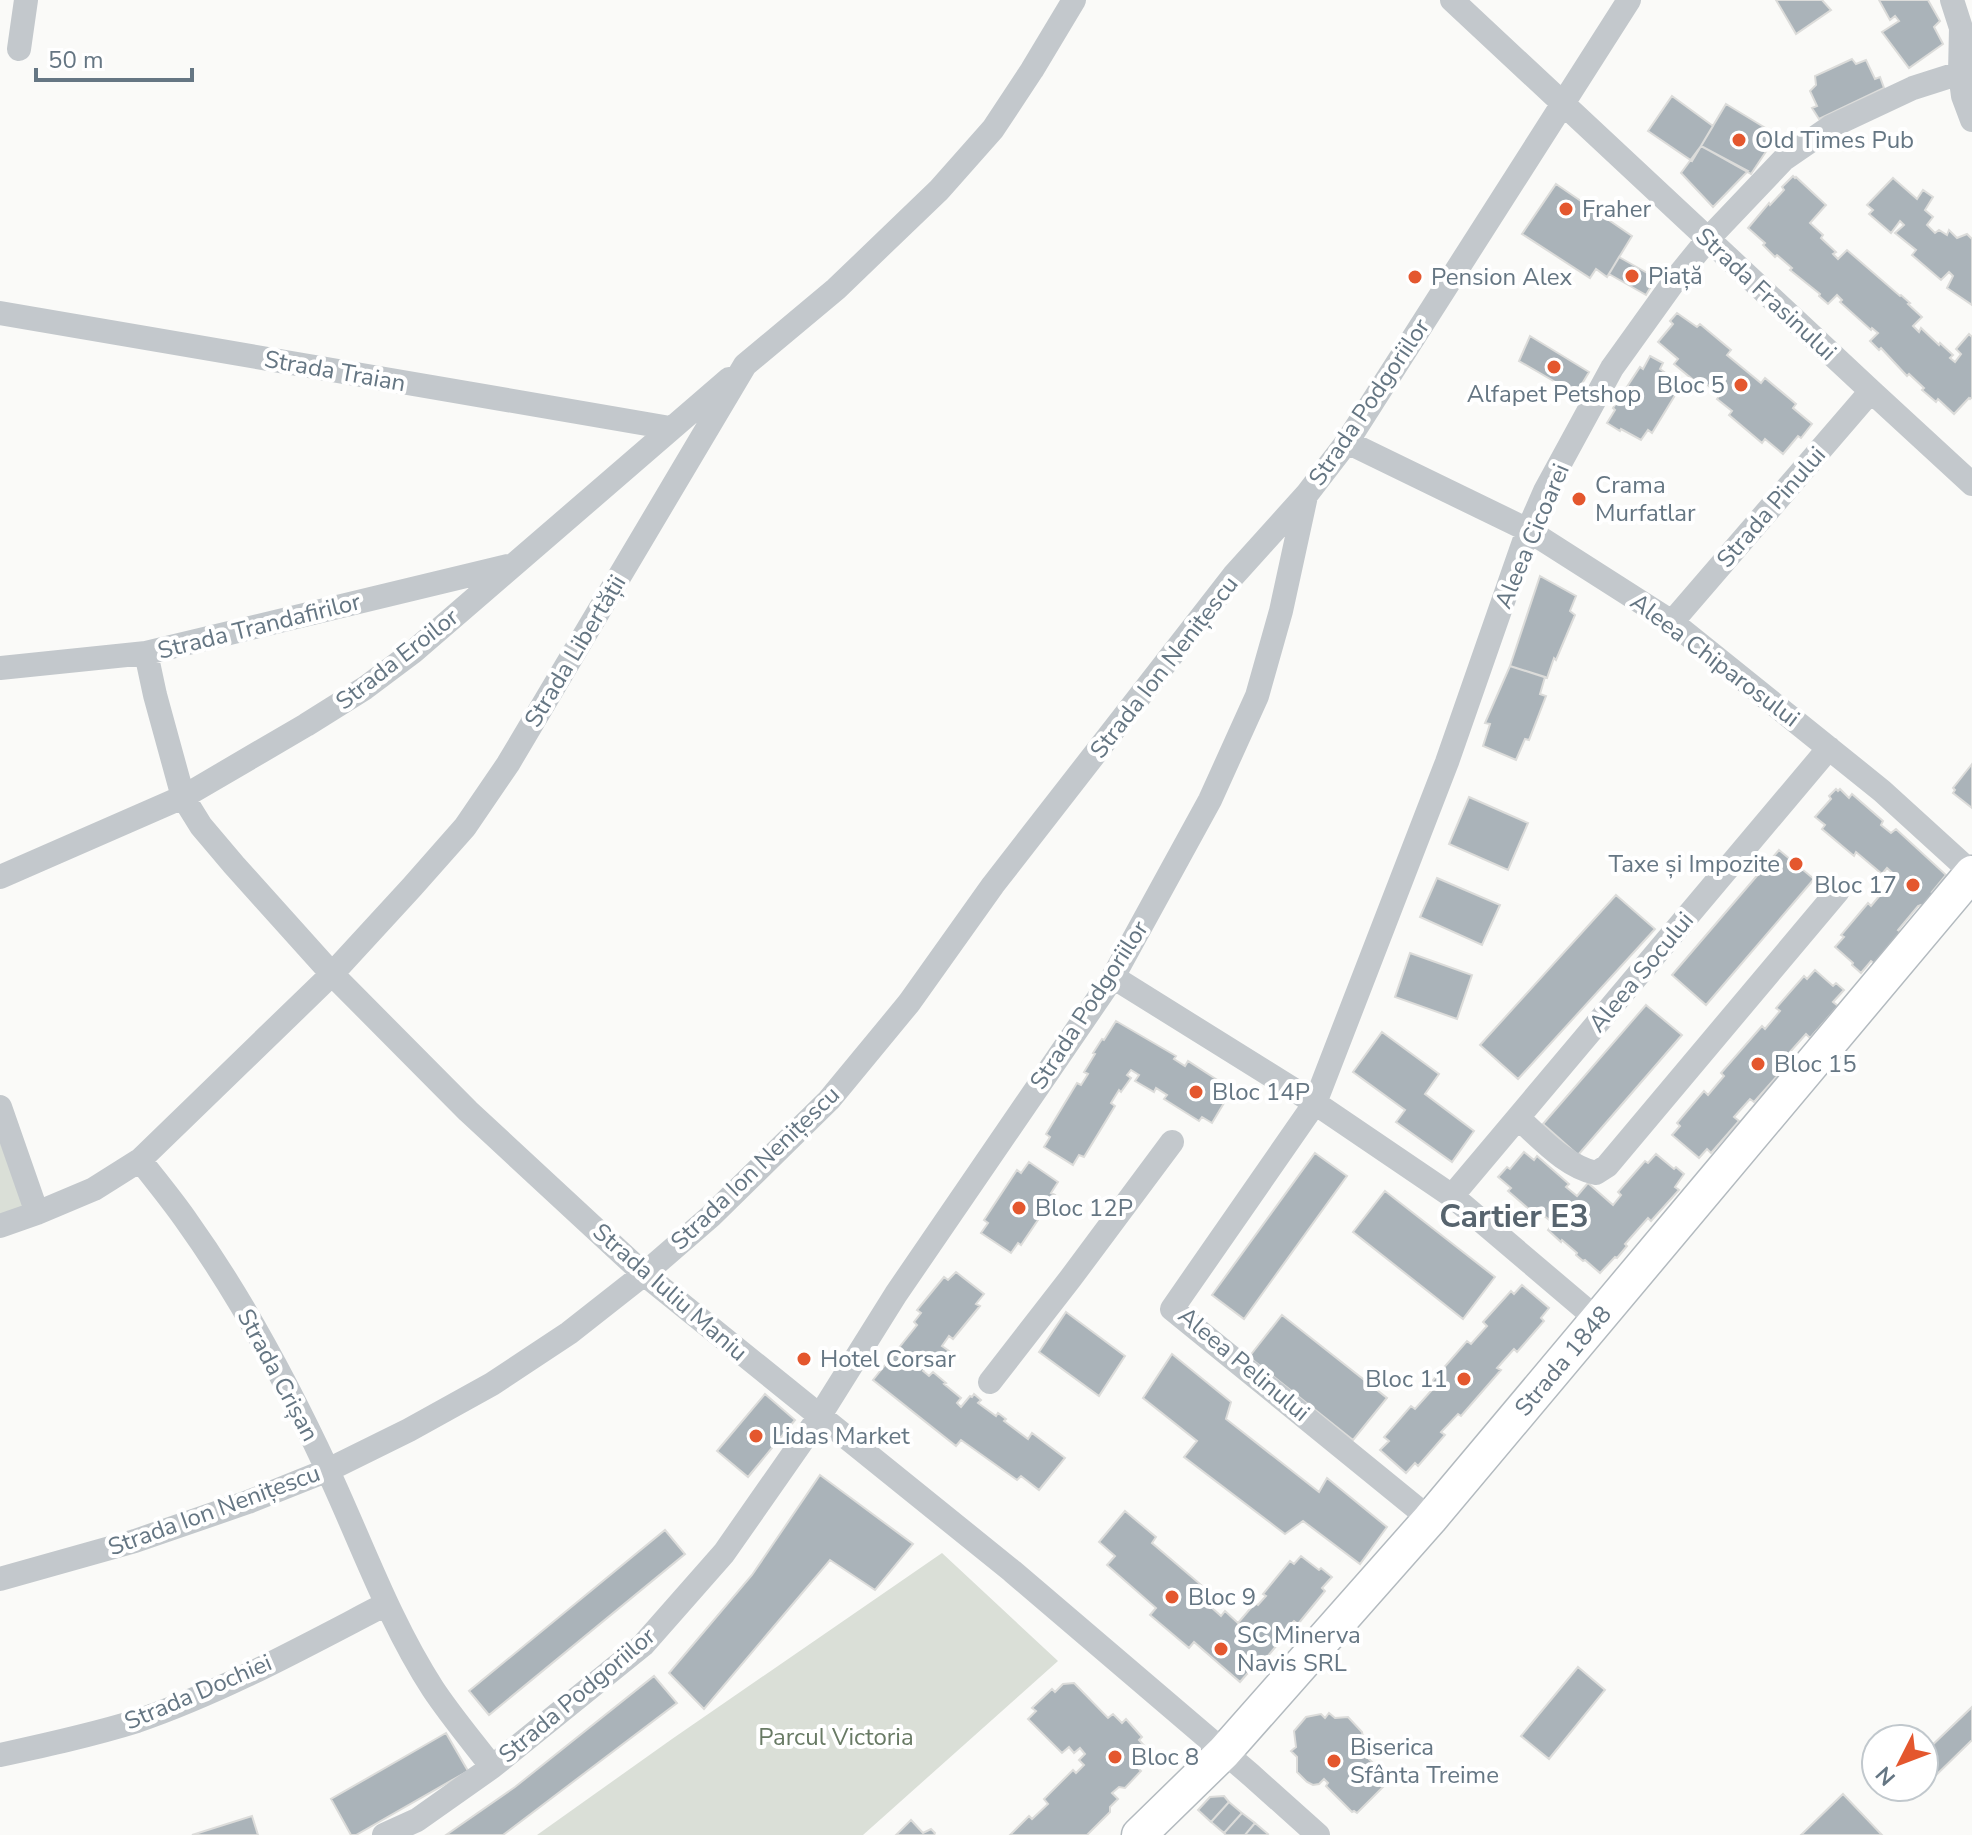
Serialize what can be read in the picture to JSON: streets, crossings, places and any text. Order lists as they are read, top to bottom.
{
  "streets": {
    "main road": ["Strada 1848"],
    "street": [
      "Strada Frasinului",
      "Strada Traian",
      "Strada Podgoriilor",
      "Strada Pinului",
      "Aleea Cicoarei",
      "Strada Trandafirilor",
      "Strada Libertății",
      "Strada Eroilor",
      "Aleea Chiparosului",
      "Strada Ion Nenițescu",
      "Aleea Socului",
      "Strada Iuliu Maniu",
      "Aleea Pelinului",
      "Strada Crișan",
      "Strada Dochiei"
    ]
  },
  "crossings": [
    ["Strada Frasinului", "Strada Podgoriilor"],
    ["Strada Frasinului", "Strada Pinului"],
    ["Strada Frasinului", "Aleea Cicoarei"],
    ["Strada Traian", "Strada Eroilor"],
    ["Strada Podgoriilor", "Aleea Chiparosului"],
    ["Strada Podgoriilor", "Strada Ion Nenițescu"],
    ["Strada Podgoriilor", "Strada Iuliu Maniu"],
    ["Strada Podgoriilor", "Strada Crișan"],
    ["Strada Pinului", "Aleea Chiparosului"],
    ["Aleea Cicoarei", "Aleea Chiparosului"],
    ["Aleea Cicoarei", "Aleea Pelinului"],
    ["Strada Trandafirilor", "Strada Eroilor"],
    ["Strada Trandafirilor", "Strada Iuliu Maniu"],
    ["Strada Libertății", "Strada Eroilor"],
    ["Strada Libertății", "Strada Iuliu Maniu"],
    ["Strada Libertății", "Strada Crișan"],
    ["Strada Eroilor", "Strada Iuliu Maniu"],
    ["Aleea Chiparosului", "Aleea Socului"],
    ["Aleea Chiparosului", "Strada 1848"],
    ["Strada Ion Nenițescu", "Strada Iuliu Maniu"],
    ["Strada Ion Nenițescu", "Strada Crișan"],
    ["Strada Iuliu Maniu", "Strada 1848"],
    ["Strada 1848", "Aleea Pelinului"],
    ["Strada Crișan", "Strada Dochiei"]
  ],
  "districts": ["Cartier E3"],
  "parks": ["Parcul Victoria"],
  "places": [
    "Old Times Pub",
    "Fraher",
    "Piață",
    "Pension Alex",
    "Alfapet Petshop",
    "Bloc 5",
    "Crama Murfatlar",
    "Taxe și Impozite",
    "Bloc 17",
    "Bloc 15",
    "Bloc 14P",
    "Bloc 12P",
    "Hotel Corsar",
    "Bloc 11",
    "Lidas Market",
    "Bloc 9",
    "SC Minerva Navis SRL",
    "Bloc 8",
    "Biserica Sfânta Treime"
  ],
  "scale_bar": "50 m",
  "north": "bottom left"
}
